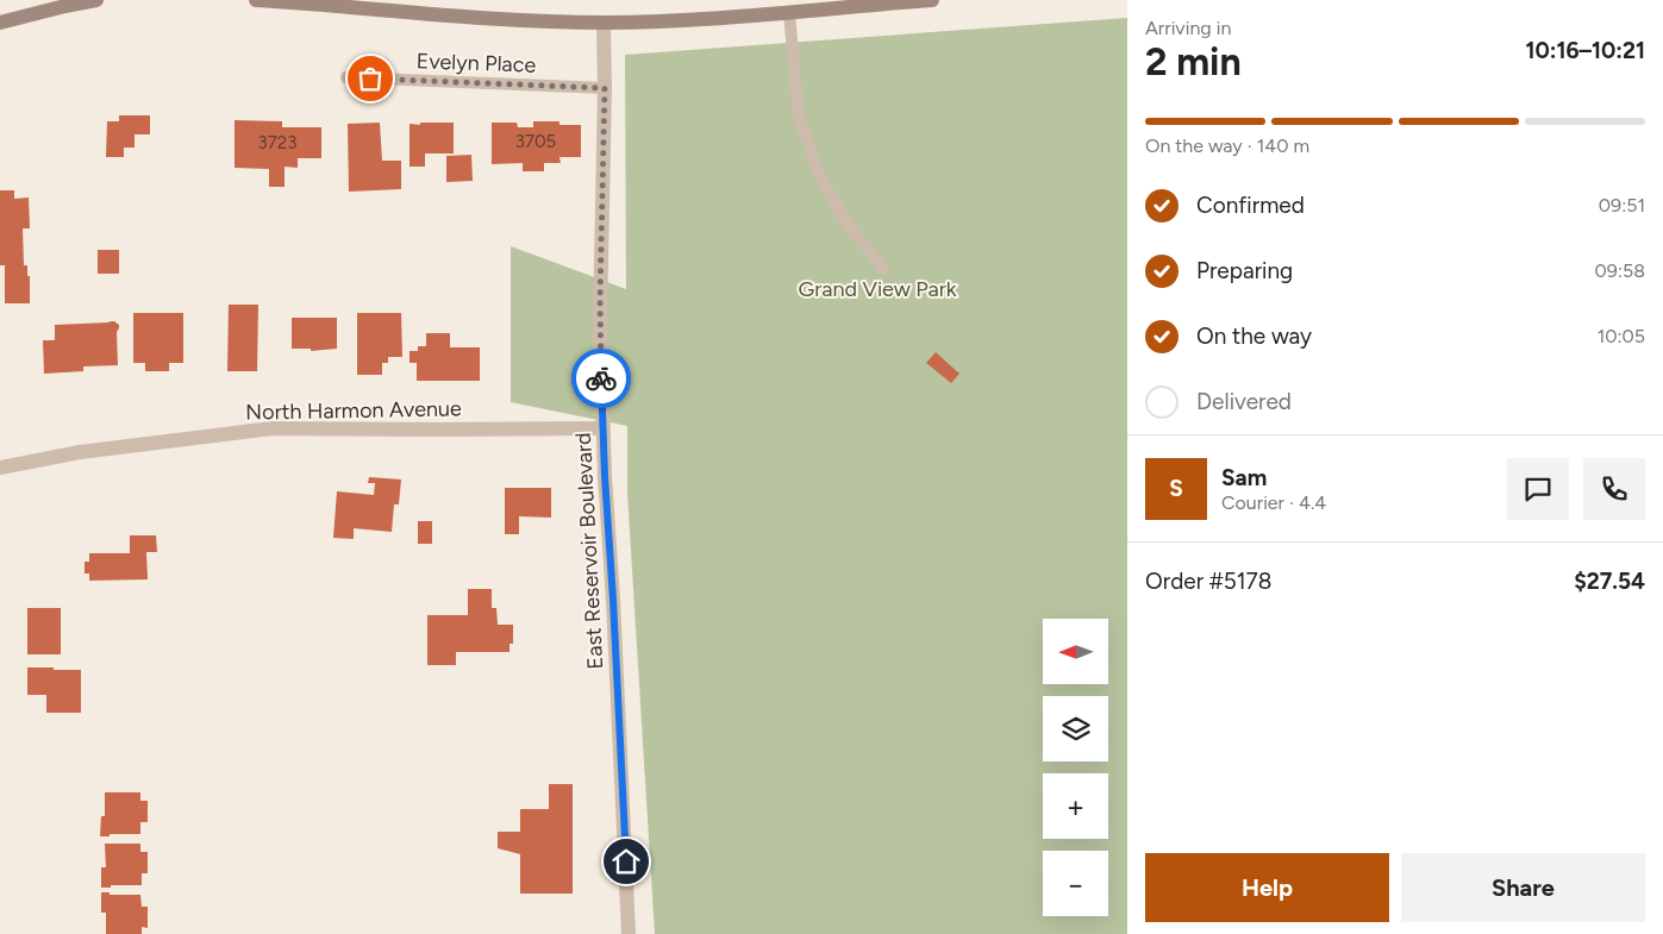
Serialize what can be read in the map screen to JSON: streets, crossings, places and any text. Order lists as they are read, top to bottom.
{
  "streets": {
    "street": ["North Harmon Avenue", "East Reservoir Boulevard"],
    "lane": ["Evelyn Place"]
  },
  "crossings": [
    ["Evelyn Place", "East Reservoir Boulevard"],
    ["North Harmon Avenue", "East Reservoir Boulevard"]
  ],
  "parks": ["Grand View Park"],
  "house_numbers": ["3705", "3723"],
  "north": "left",
  "page": {
    "heading": ["2 min", "Arriving in", "10:16–10:21"],
    "panel": [
      "Sam",
      "Courier · 4.4",
      "Order #5178",
      "$27.54"
    ],
    "bar": "On the way · 140 m",
    "list": [
      ["Confirmed", "09:51"],
      ["Preparing", "09:58"],
      ["On the way", "10:05"],
      "Delivered"
    ],
    "round": "S",
    "map_buttons": ["+", "−"],
    "buttons": ["Help", "Share"]
  }
}
